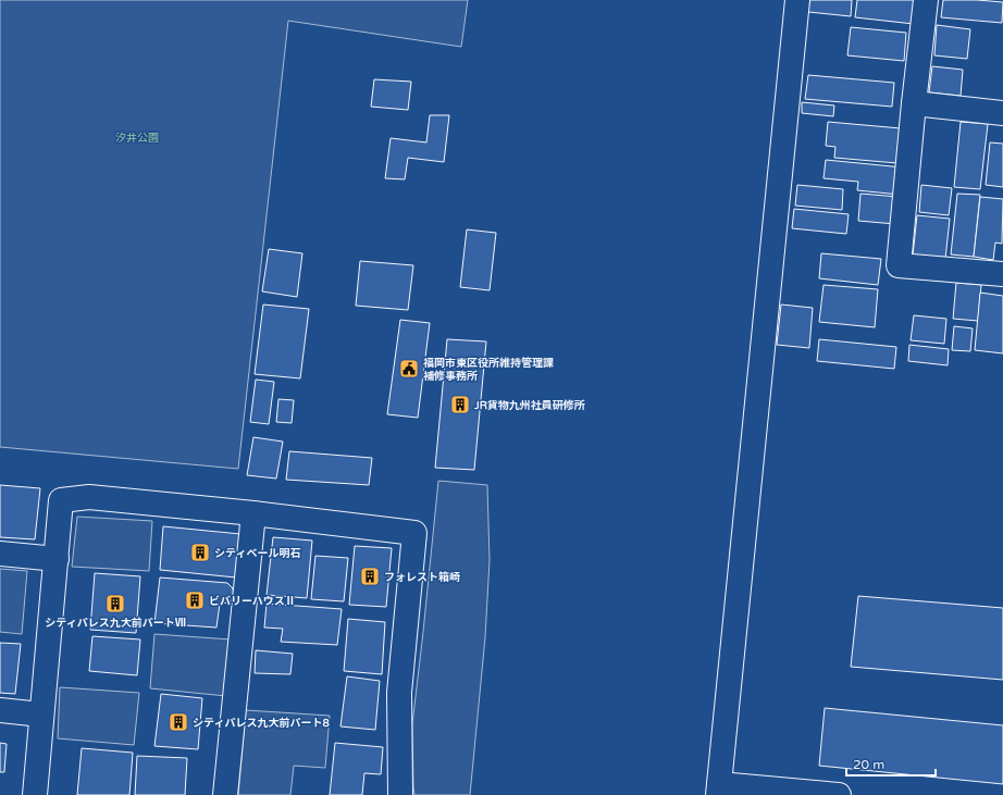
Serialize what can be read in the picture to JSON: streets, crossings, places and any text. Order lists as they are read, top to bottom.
{
  "parks": ["汐井公園"],
  "places": {
    "public building": ["福岡市東区役所維持管理課 補修事務所"],
    "building": [
      "JR貨物九州社員研修所",
      "シティベール明石",
      "フォレスト箱崎",
      "ビバリーハウスⅡ",
      "シティパレス九大前パートⅦ",
      "シティパレス九大前パート8"
    ]
  },
  "scale_bar": "20 m"
}
